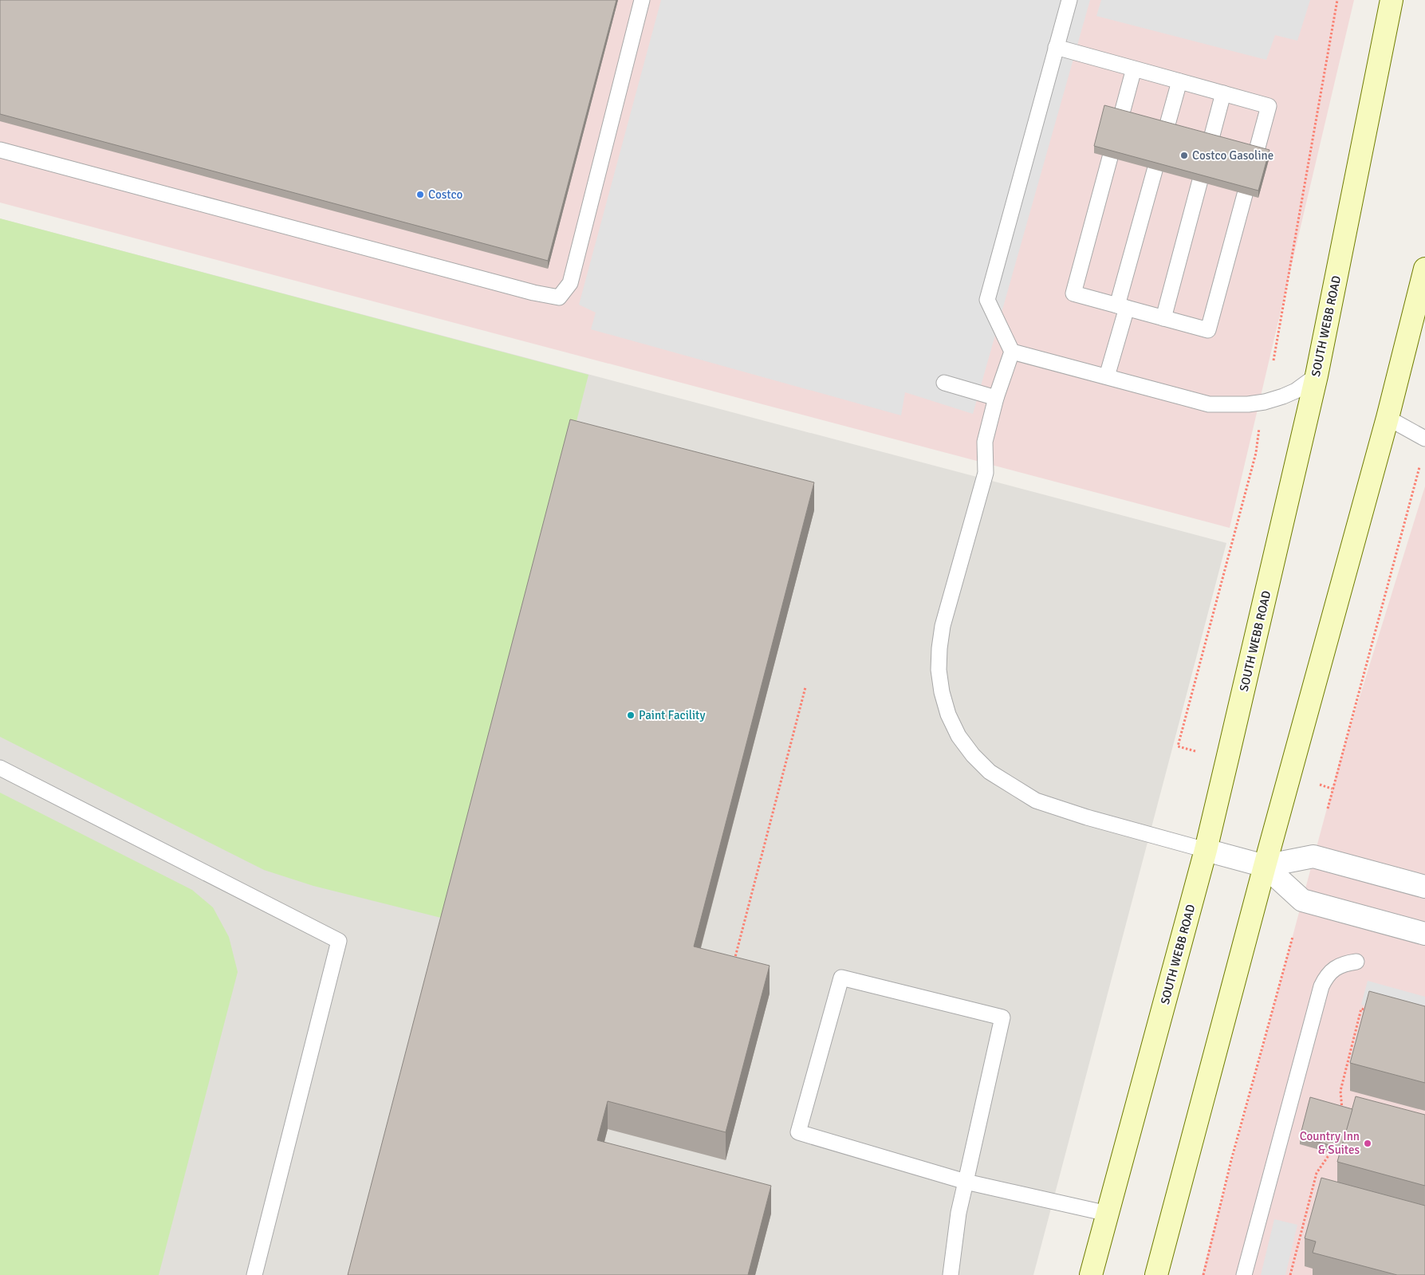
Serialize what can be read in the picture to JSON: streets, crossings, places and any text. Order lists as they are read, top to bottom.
{
  "streets": {
    "main road": ["SOUTH WEBB ROAD"]
  },
  "places": [
    "Costco Gasoline",
    "Costco",
    "Paint Facility",
    "Country Inn & Suites"
  ]
}
